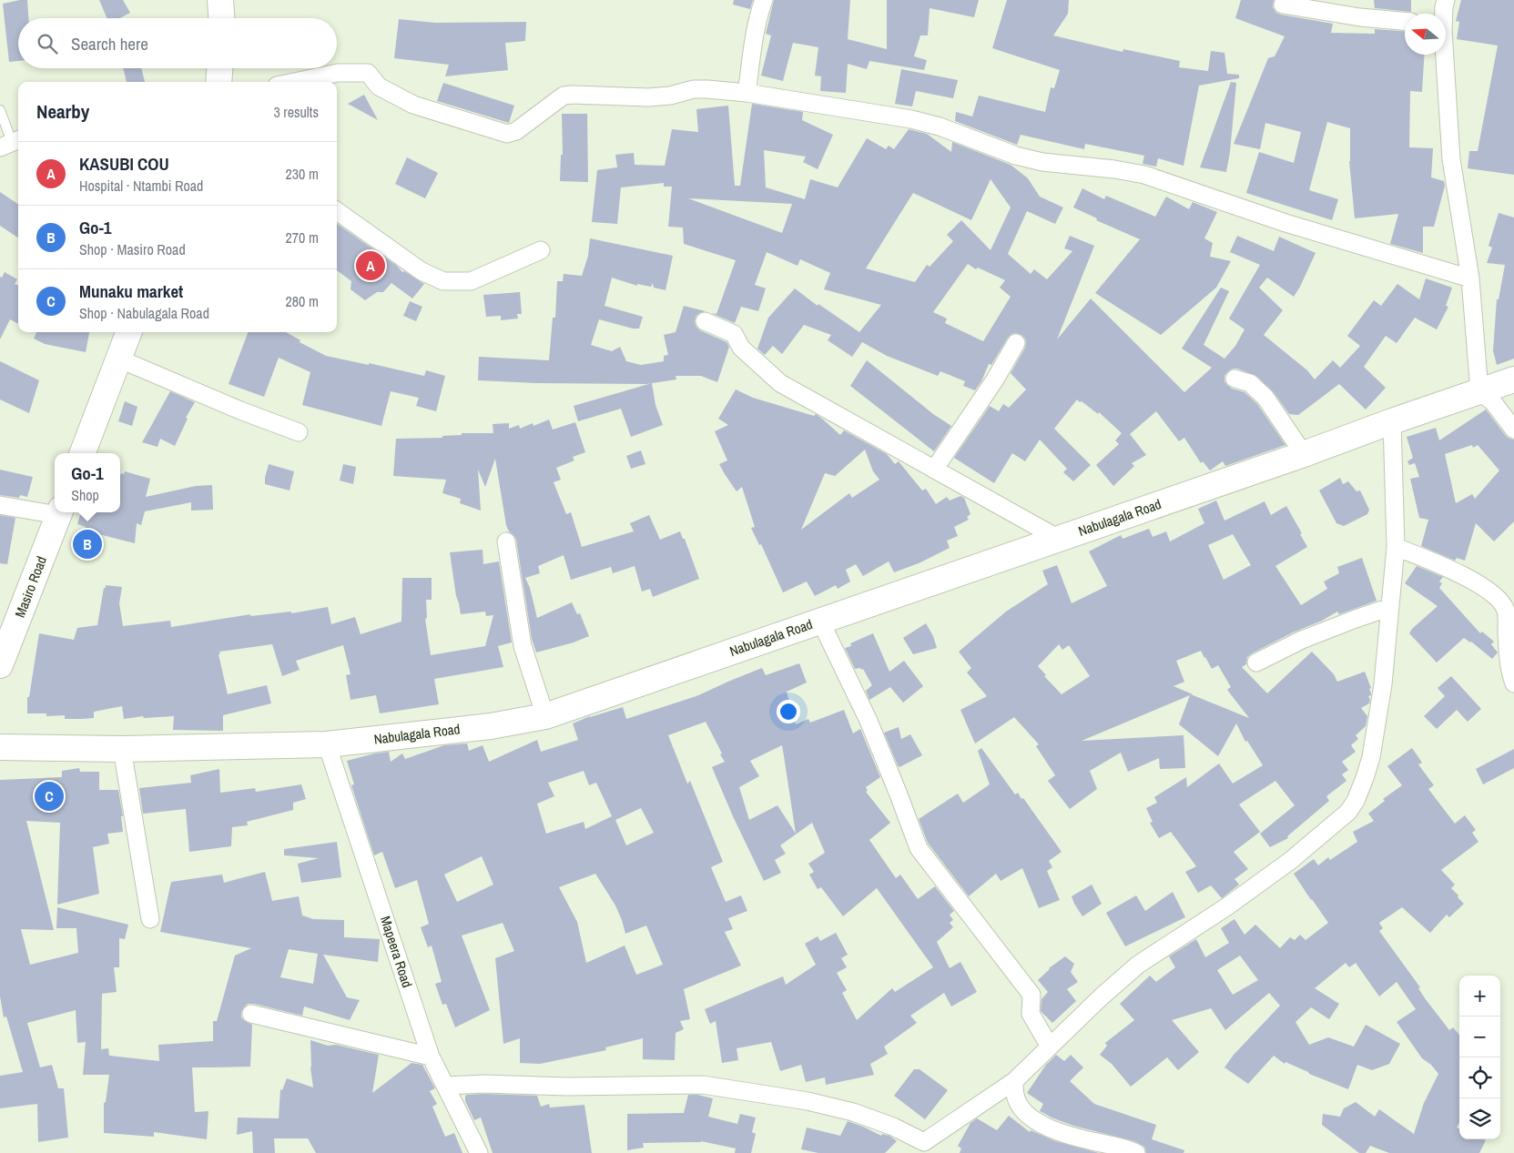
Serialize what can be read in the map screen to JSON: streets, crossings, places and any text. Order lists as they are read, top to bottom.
{
  "streets": {
    "street": ["Nabulagala Road", "Masiro Road", "Mapeera Road"]
  },
  "crossings": [
    ["Nabulagala Road", "Mapeera Road"]
  ],
  "north": "left",
  "page": {
    "search": "Search here",
    "heading": ["Nearby", "3 results"],
    "list": [
      {
        "mark": "A",
        "name": "KASUBI COU",
        "note": "Hospital · Ntambi Road",
        "value": "230 m"
      },
      {
        "mark": "B",
        "name": "Go-1",
        "note": "Shop · Masiro Road",
        "value": "270 m"
      },
      {
        "mark": "C",
        "name": "Munaku market",
        "note": "Shop · Nabulagala Road",
        "value": "280 m"
      }
    ],
    "pins": ["A", "B", "C"],
    "popup": ["Go-1", "Shop"],
    "map_buttons": ["+", "−"]
  }
}
